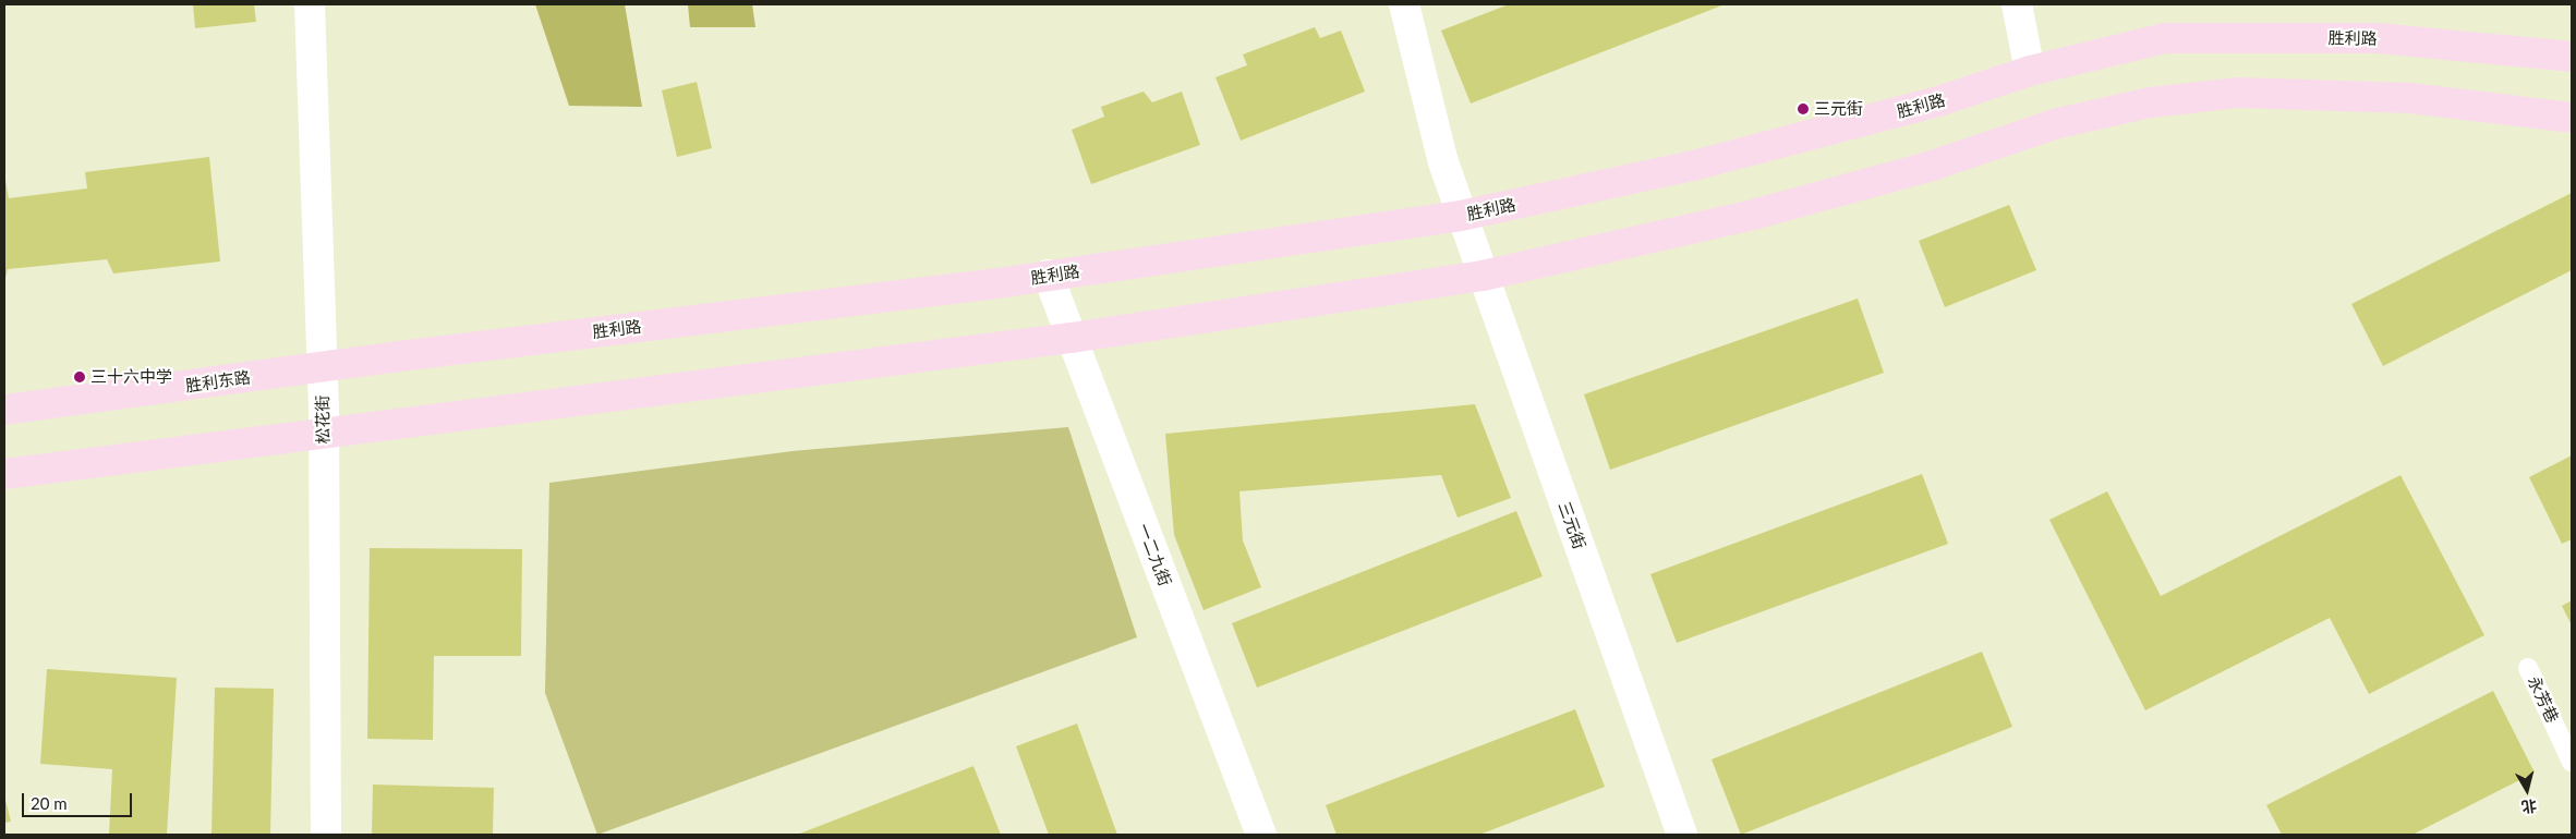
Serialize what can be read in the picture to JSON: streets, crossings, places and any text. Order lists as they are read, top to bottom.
{
  "streets": {
    "main road": ["胜利路", "胜利东路"],
    "street": ["松花街", "三元街", "一二九街"],
    "lane": ["永芳巷"]
  },
  "crossings": [
    ["胜利路", "胜利东路"],
    ["胜利路", "三元街"],
    ["胜利路", "一二九街"]
  ],
  "places": ["三元街", "三十六中学"],
  "scale_bar": "20 m",
  "north": "bottom"
}
